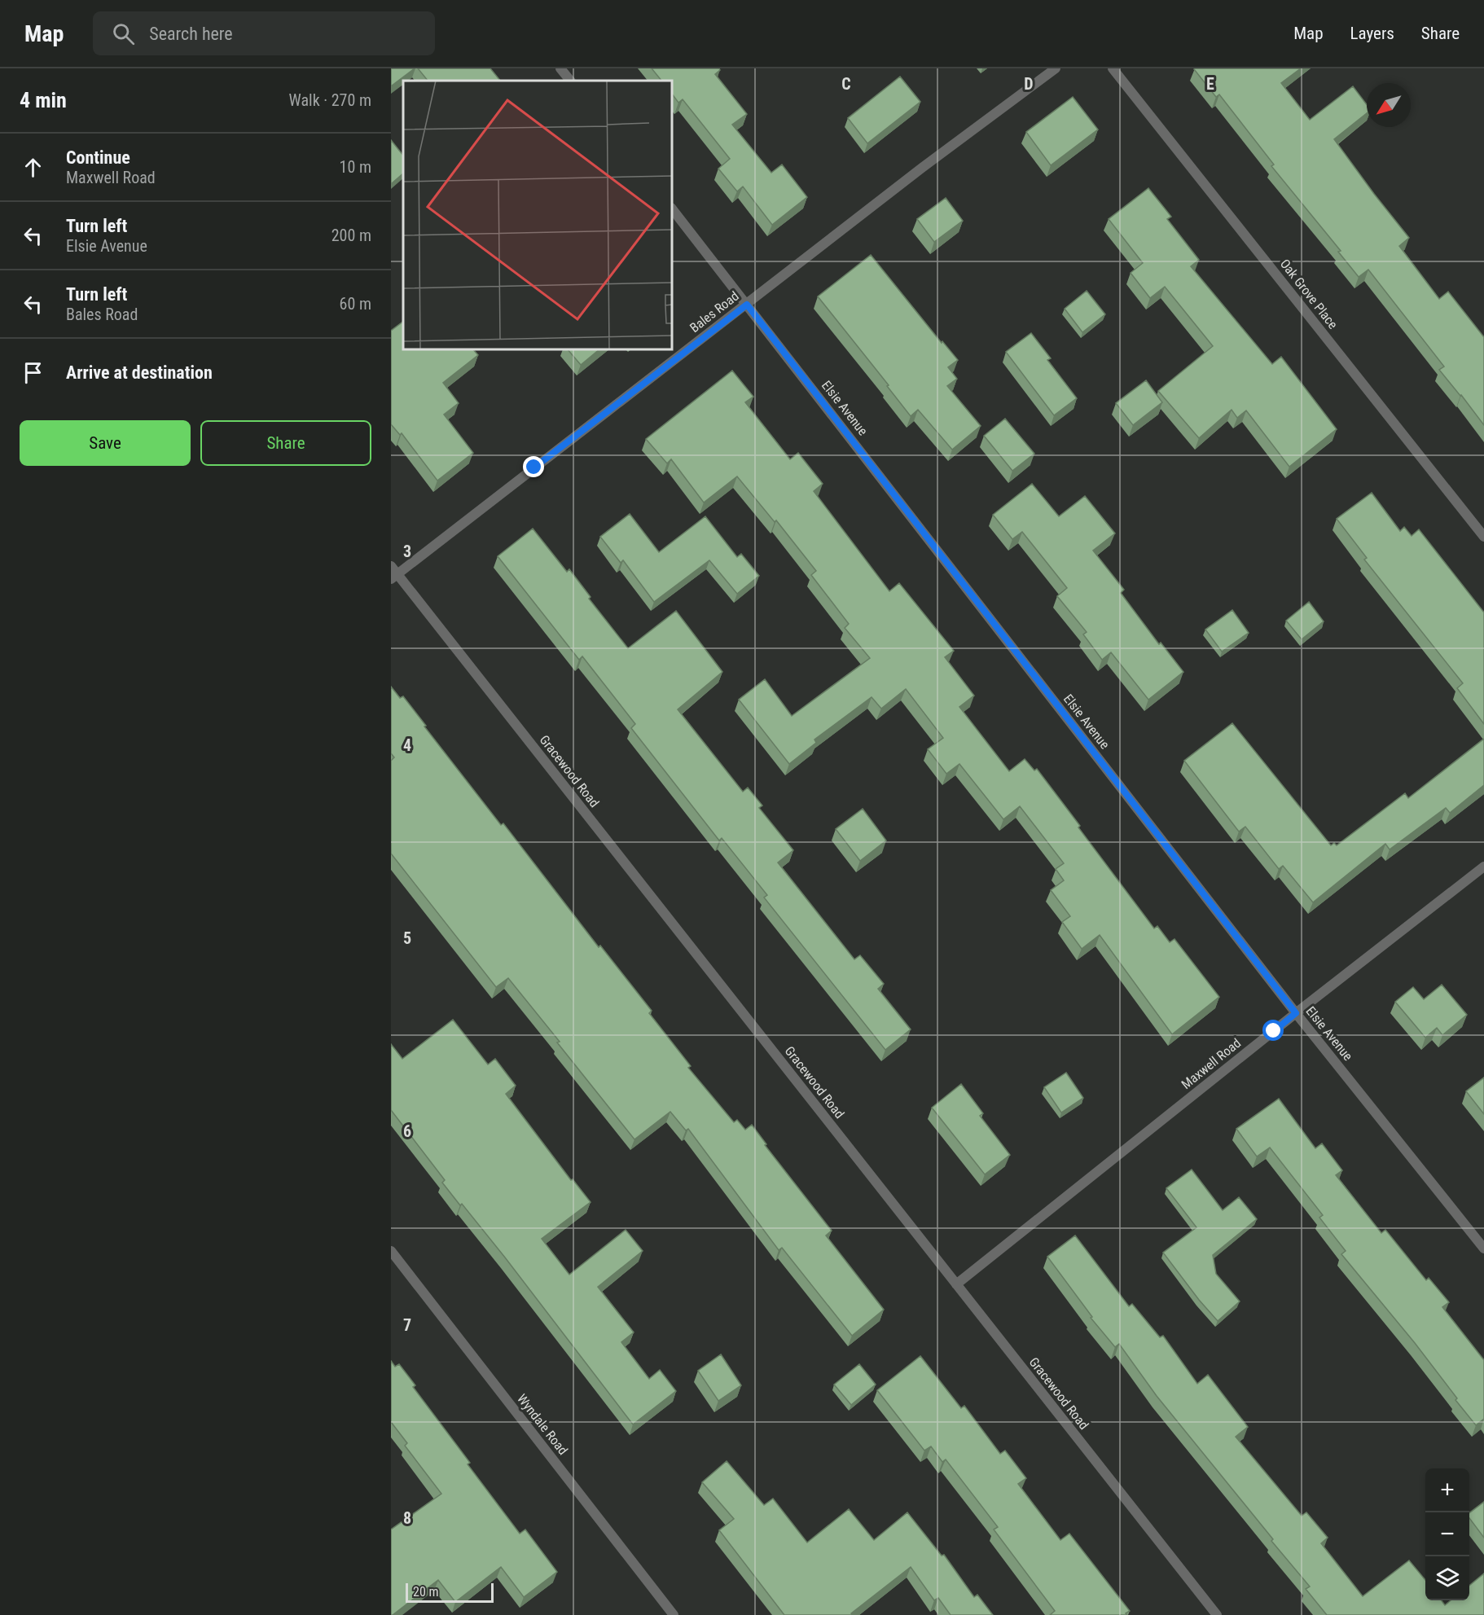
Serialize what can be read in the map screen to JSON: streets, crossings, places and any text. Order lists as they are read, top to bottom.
{
  "streets": {
    "street": [
      "Oak Grove Place",
      "Bales Road",
      "Elsie Avenue",
      "Gracewood Road",
      "Maxwell Road",
      "Wyndale Road"
    ]
  },
  "crossings": [
    ["Bales Road", "Elsie Avenue"],
    ["Bales Road", "Gracewood Road"],
    ["Elsie Avenue", "Maxwell Road"],
    ["Gracewood Road", "Maxwell Road"]
  ],
  "scale_bar": "20 m",
  "north": "bottom left",
  "page": {
    "header": "Map",
    "search": "Search here",
    "nav": ["Map", "Layers", "Share"],
    "heading": ["4 min", "Walk · 270 m"],
    "list": [
      ["Continue", "Maxwell Road", "10 m"],
      ["Turn left", "Elsie Avenue", "200 m"],
      ["Turn left", "Bales Road", "60 m"],
      "Arrive at destination"
    ],
    "buttons": ["Save", "Share"],
    "map_buttons": ["+", "−"],
    "scale": "20 m"
  },
  "grid": {
    "columns": ["C", "D", "E"],
    "rows": [
      "3",
      "4",
      "5",
      "6",
      "7",
      "8"
    ]
  }
}
